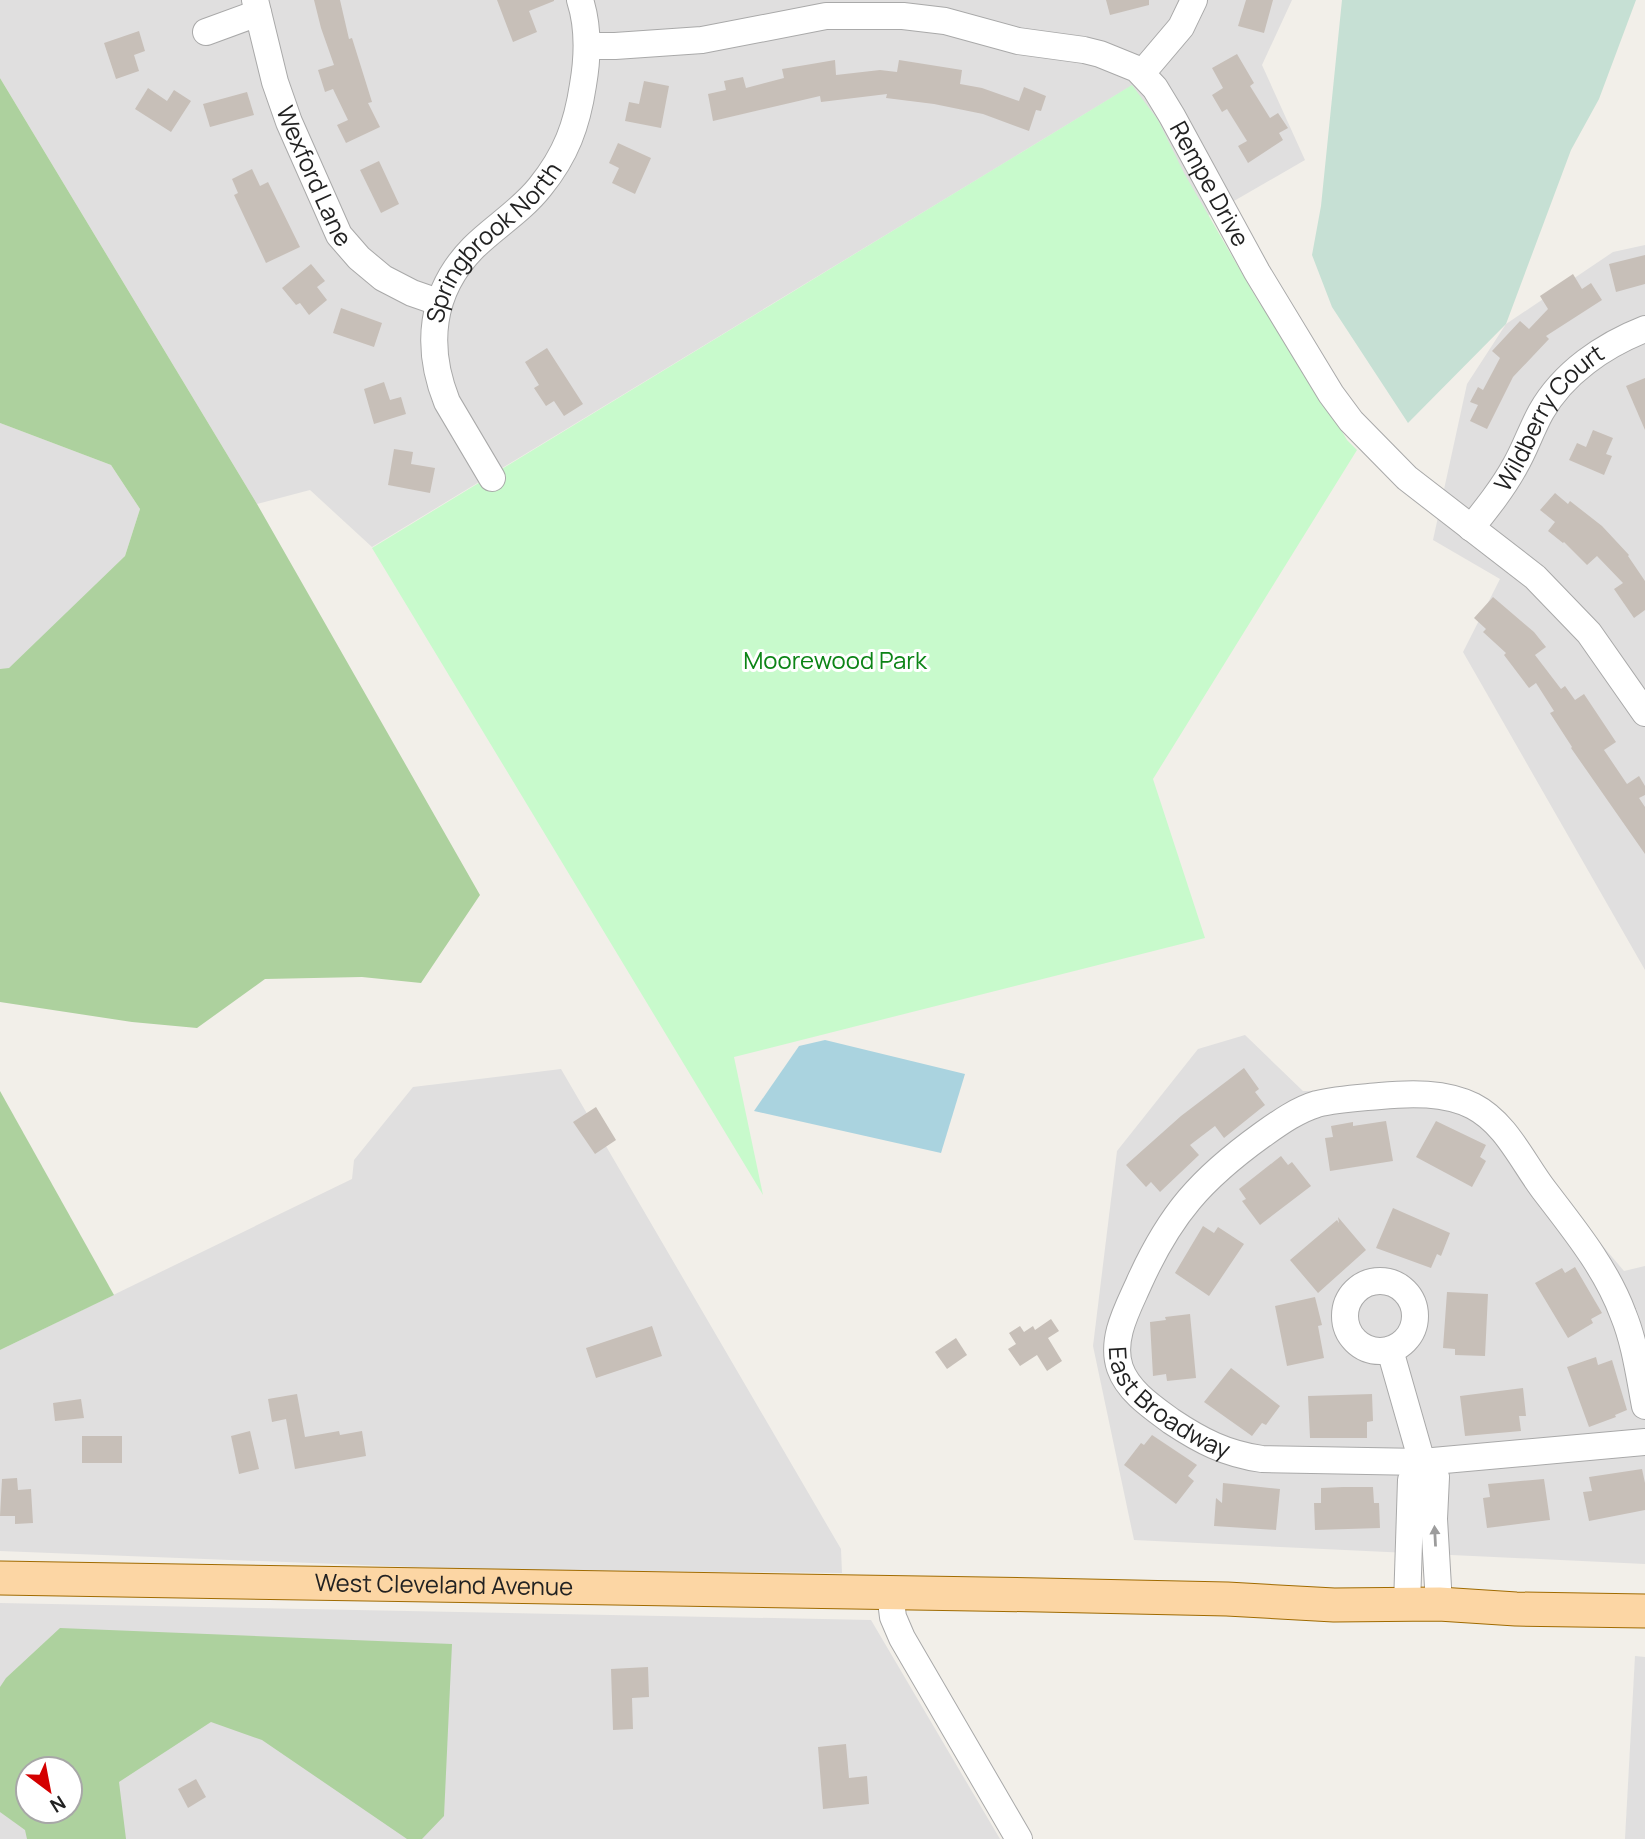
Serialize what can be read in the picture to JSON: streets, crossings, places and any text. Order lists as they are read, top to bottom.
{
  "streets": {
    "main road": ["West Cleveland Avenue"],
    "street": [
      "Wexford Lane",
      "Rempe Drive",
      "Springbrook North",
      "Wildberry Court",
      "East Broadway"
    ]
  },
  "crossings": [
    ["Wexford Lane", "Springbrook North"],
    ["Rempe Drive", "Springbrook North"],
    ["Rempe Drive", "Wildberry Court"]
  ],
  "parks": ["Moorewood Park"],
  "north": "bottom right"
}
